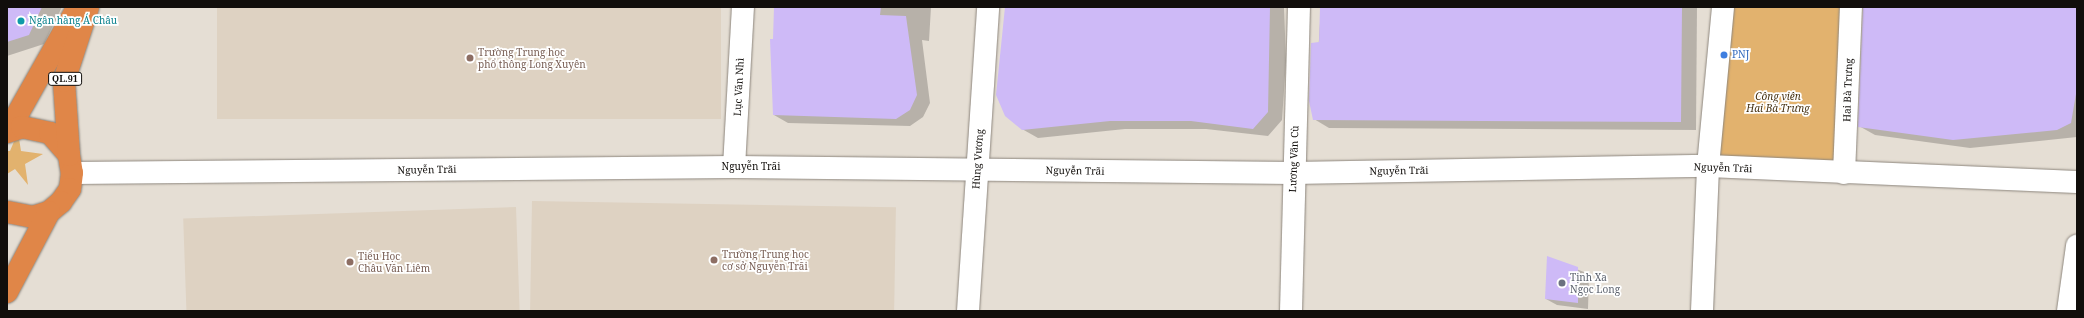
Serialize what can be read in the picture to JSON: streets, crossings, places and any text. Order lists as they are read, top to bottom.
{
  "streets": {
    "highway": ["QL.91"],
    "street": [
      "Lục Văn Nhì",
      "Hai Bà Trưng",
      "Hùng Vương",
      "Lương Vãn Cù",
      "Nguyễn Trãi"
    ]
  },
  "crossings": [
    ["QL.91", "Nguyễn Trãi"],
    ["Lục Văn Nhì", "Nguyễn Trãi"],
    ["Hai Bà Trưng", "Nguyễn Trãi"],
    ["Hùng Vương", "Nguyễn Trãi"],
    ["Lương Vãn Cù", "Nguyễn Trãi"]
  ],
  "parks": ["Công viên Hai Bà Trưng"],
  "places": [
    "Ngân hàng Á Châu",
    "PNJ",
    "Trường Trung học phổ thông Long Xuyên",
    "Trường Trung học cơ sở Nguyễn Trãi",
    "Tiểu Học Châu Văn Liêm",
    "Tịnh Xa Ngọc Long"
  ]
}
